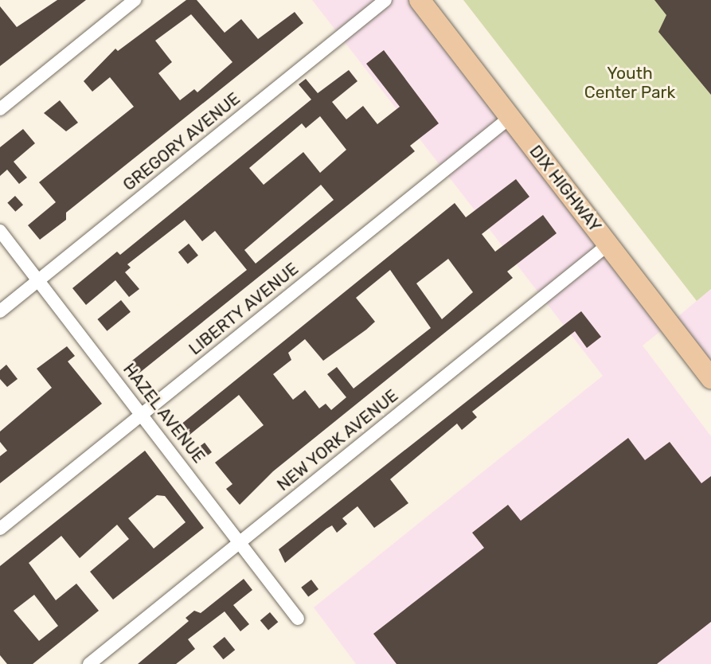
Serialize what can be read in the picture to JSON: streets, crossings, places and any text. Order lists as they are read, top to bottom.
{
  "streets": {
    "main road": ["DIX HIGHWAY"],
    "street": [
      "GREGORY AVENUE",
      "LIBERTY AVENUE",
      "HAZEL AVENUE",
      "NEW YORK AVENUE"
    ]
  },
  "crossings": [
    ["GREGORY AVENUE", "HAZEL AVENUE"],
    ["DIX HIGHWAY", "LIBERTY AVENUE"],
    ["DIX HIGHWAY", "NEW YORK AVENUE"],
    ["LIBERTY AVENUE", "HAZEL AVENUE"],
    ["HAZEL AVENUE", "NEW YORK AVENUE"]
  ],
  "parks": ["Youth Center Park"]
}
